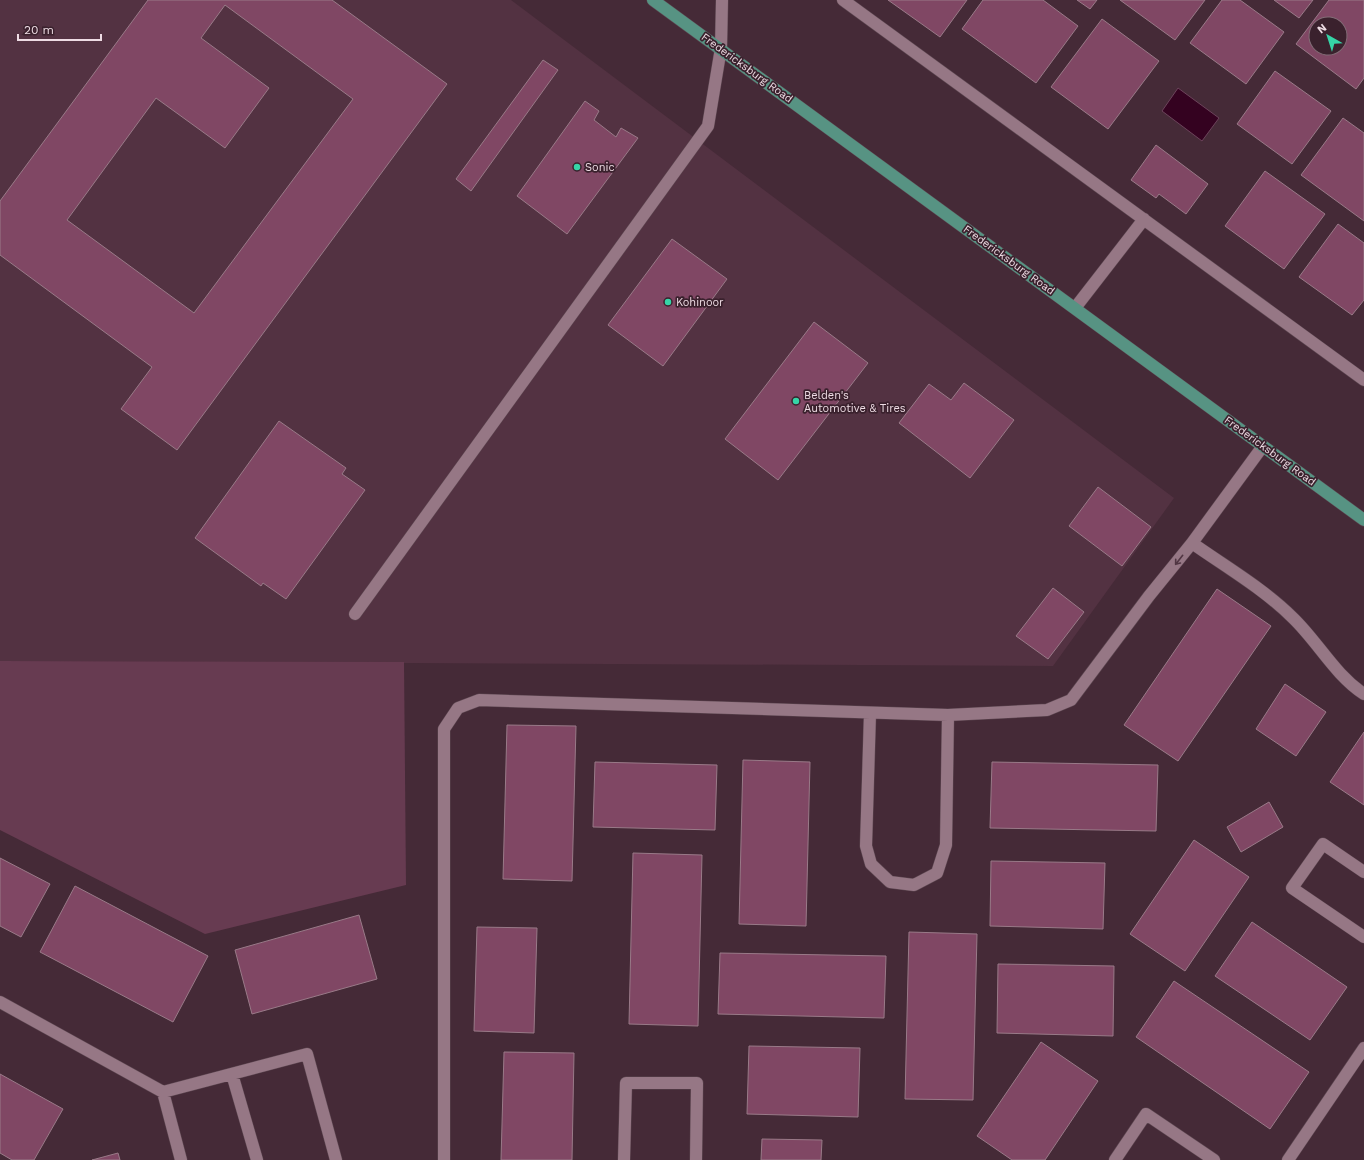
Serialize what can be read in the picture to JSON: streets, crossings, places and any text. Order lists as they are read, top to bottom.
{
  "streets": {
    "main road": ["Fredericksburg Road"]
  },
  "places": ["Sonic", "Kohinoor", "Belden's Automotive & Tires"],
  "scale_bar": "20 m",
  "north": "top left"
}
